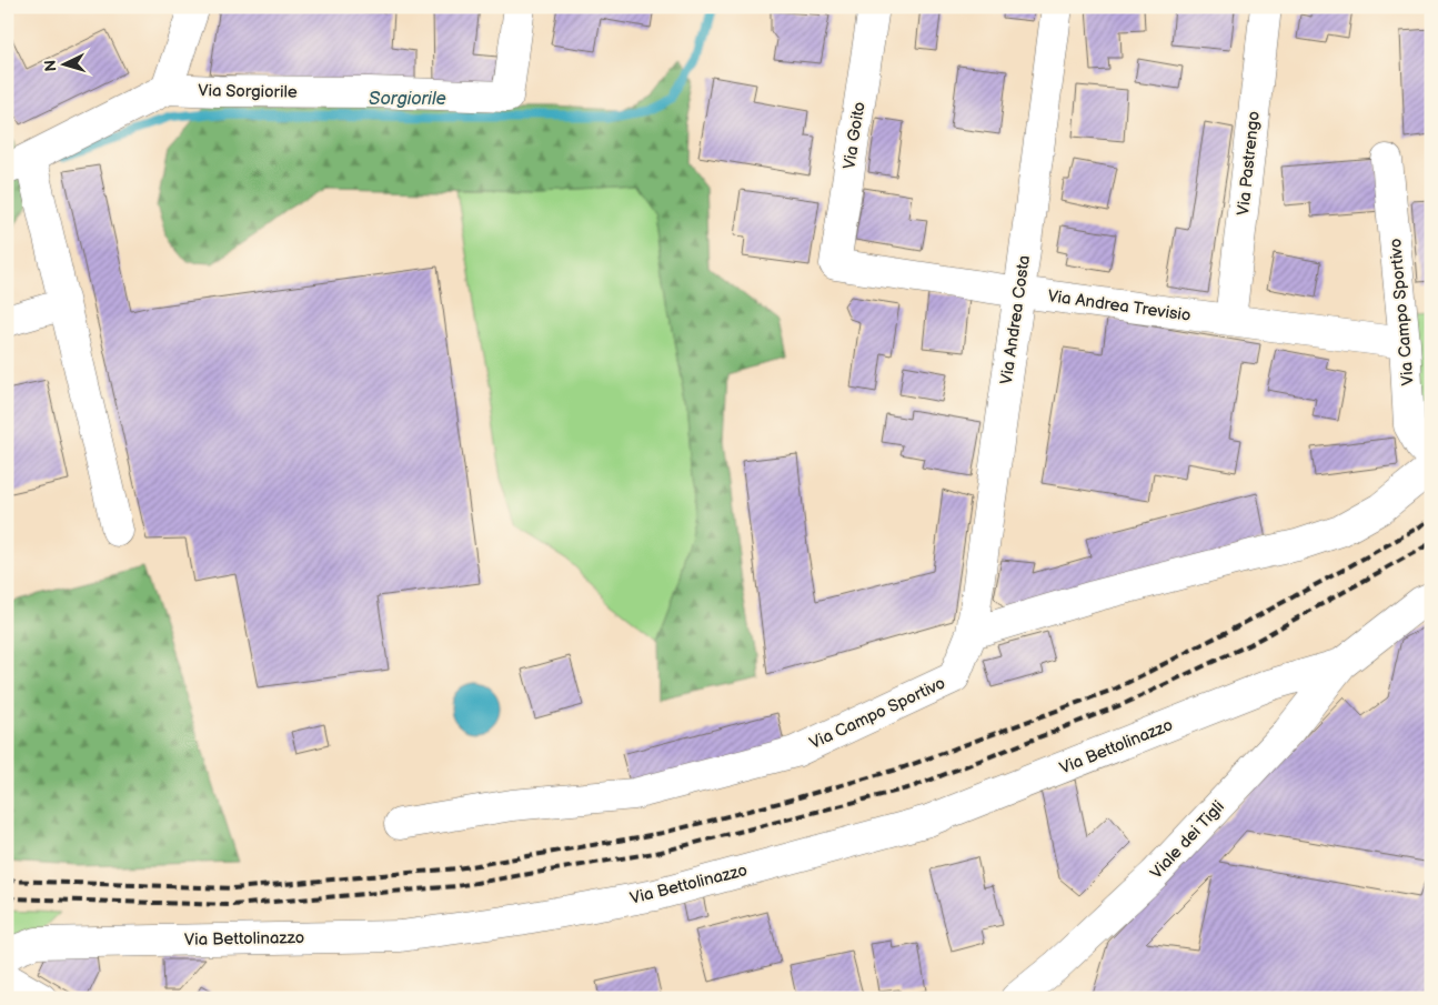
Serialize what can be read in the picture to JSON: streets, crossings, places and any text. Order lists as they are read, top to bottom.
{
  "streets": {
    "street": [
      "Via Sorgiorile",
      "Via Goito",
      "Via Pastrengo",
      "Via Andrea Trevisio",
      "Via Campo Sportivo",
      "Via Andrea Costa",
      "Via Bettolinazzo",
      "Viale dei Tigli"
    ]
  },
  "crossings": [
    ["Via Goito", "Via Andrea Trevisio"],
    ["Via Pastrengo", "Via Andrea Trevisio"],
    ["Via Andrea Trevisio", "Via Campo Sportivo"],
    ["Via Andrea Trevisio", "Via Andrea Costa"],
    ["Via Campo Sportivo", "Via Andrea Costa"],
    ["Via Bettolinazzo", "Viale dei Tigli"]
  ],
  "water": ["Sorgiorile"],
  "north": "left"
}
